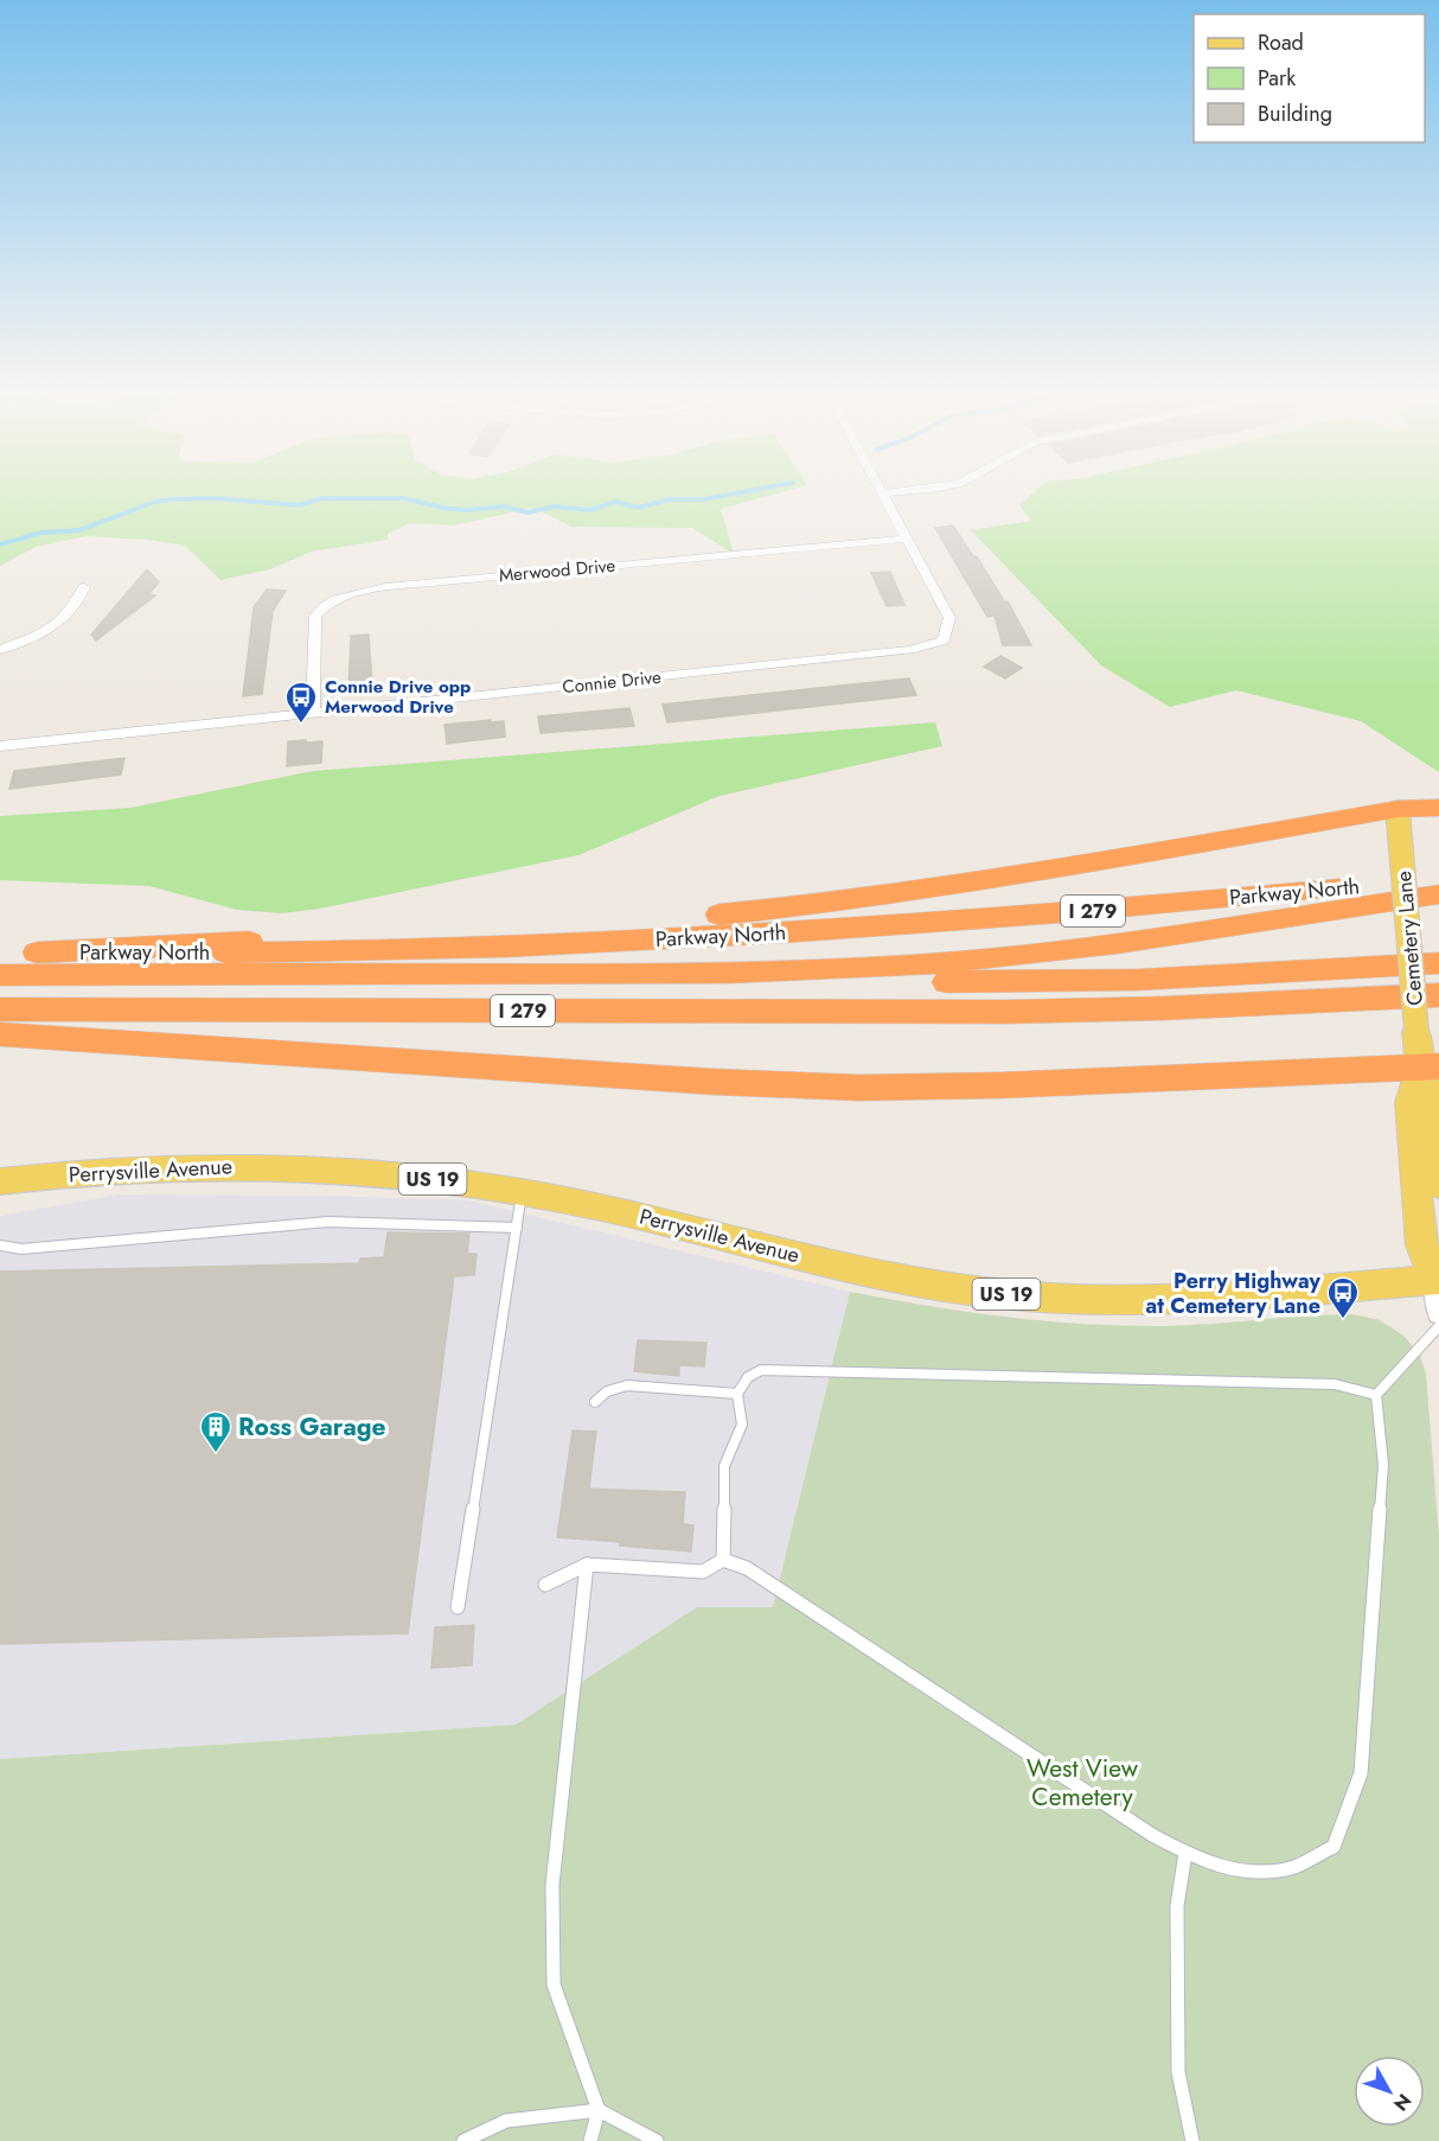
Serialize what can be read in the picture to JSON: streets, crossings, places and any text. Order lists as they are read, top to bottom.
{
  "streets": {
    "highway": ["Parkway North", "I 279"],
    "main road": ["Cemetery Lane", "Perrysville Avenue", "US 19"],
    "street": ["Merwood Drive", "Connie Drive"]
  },
  "crossings": [
    ["Merwood Drive", "Connie Drive"],
    ["Cemetery Lane", "Perrysville Avenue"]
  ],
  "parks": ["West View Cemetery"],
  "places": {
    "bus stop": ["Connie Drive opp Merwood Drive", "Perry Highway at Cemetery Lane"],
    "building": ["Ross Garage"]
  },
  "legend": ["Road", "Park", "Building"],
  "north": "bottom right"
}
